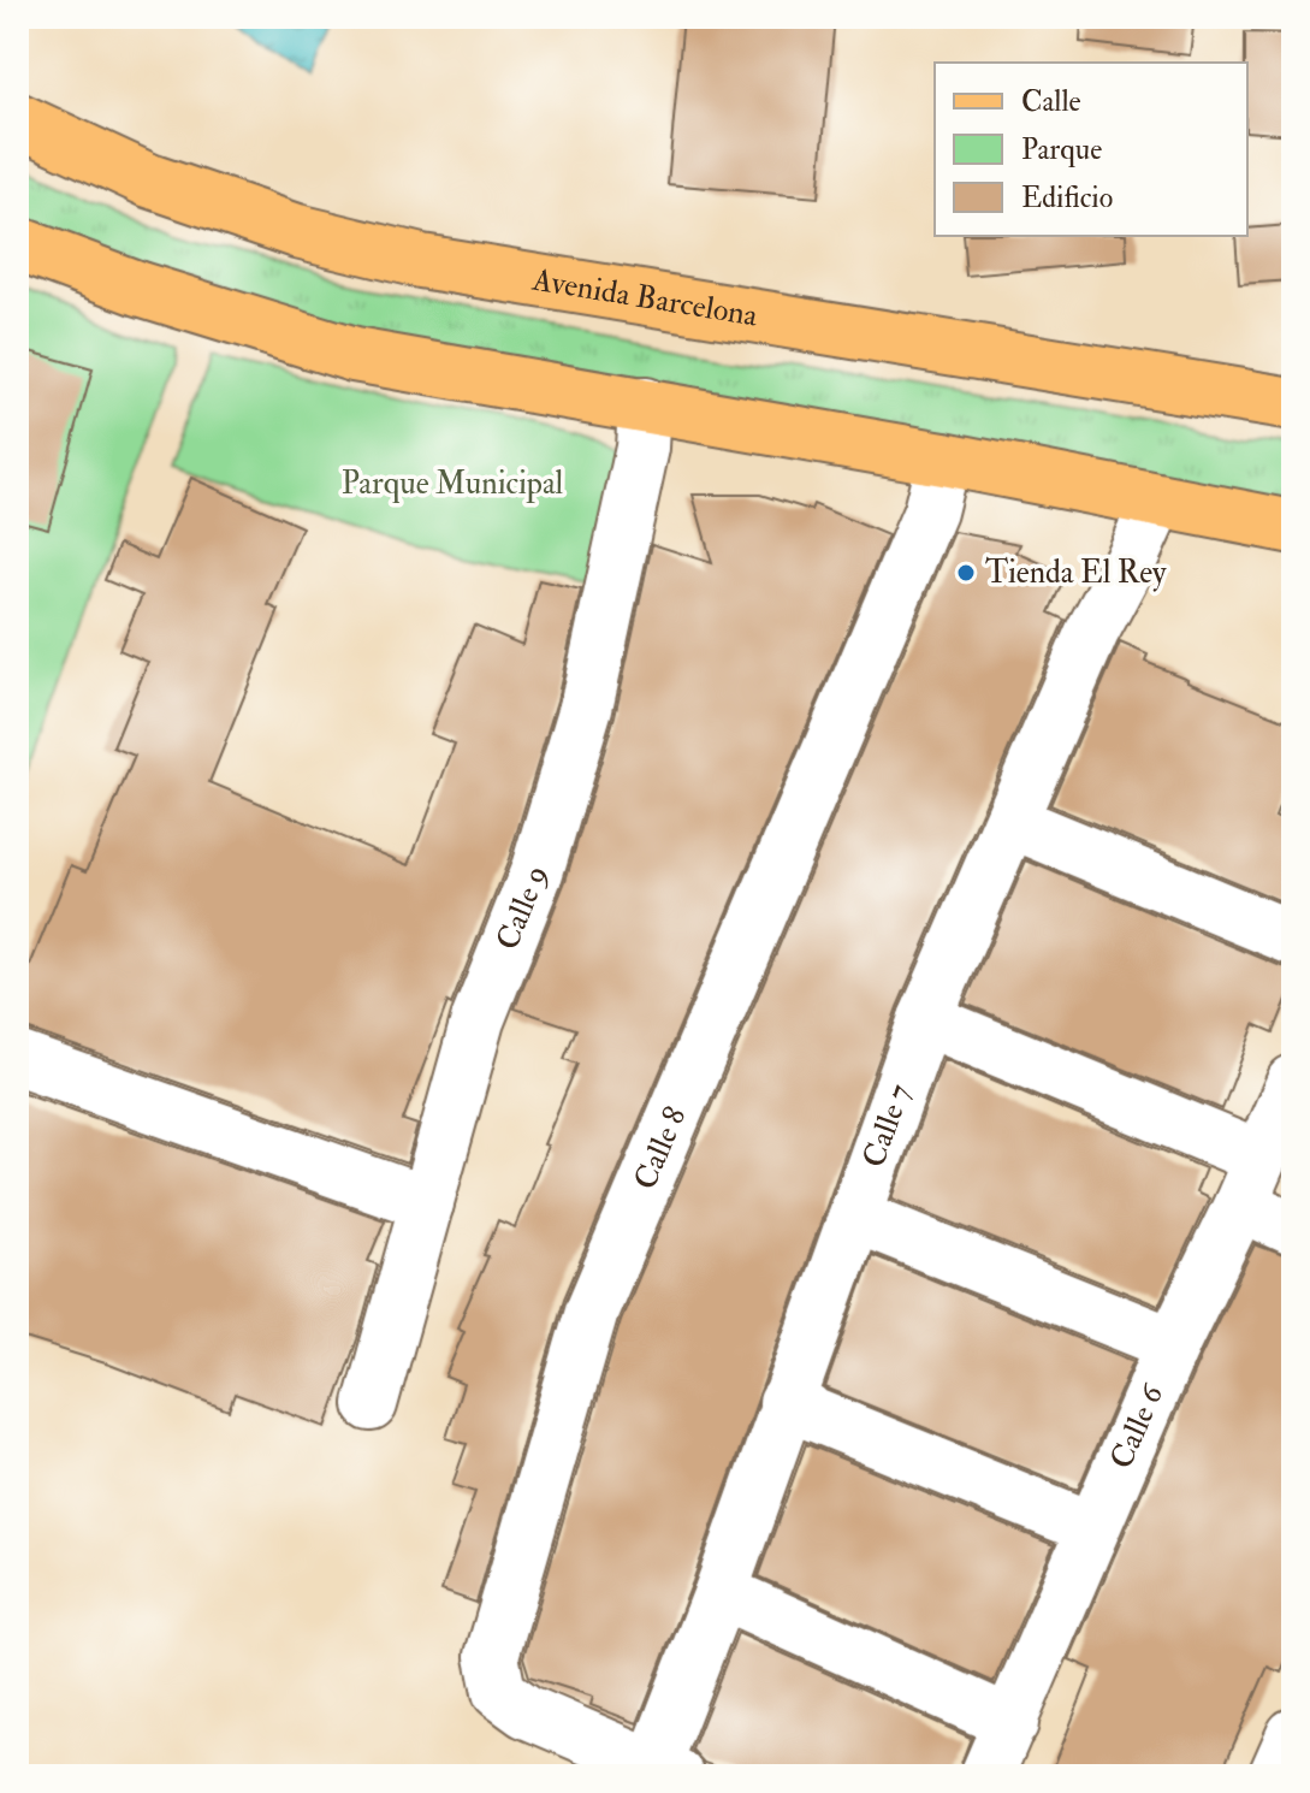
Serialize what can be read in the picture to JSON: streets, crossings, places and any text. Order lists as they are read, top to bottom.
{
  "streets": {
    "main road": ["Avenida Barcelona"],
    "street": [
      "Calle 9",
      "Calle 7",
      "Calle 8",
      "Calle 6"
    ]
  },
  "crossings": [
    ["Calle 7", "Calle 8"]
  ],
  "parks": ["Parque Municipal"],
  "places": ["Tienda El Rey"],
  "legend": ["Calle", "Parque", "Edificio"]
}
